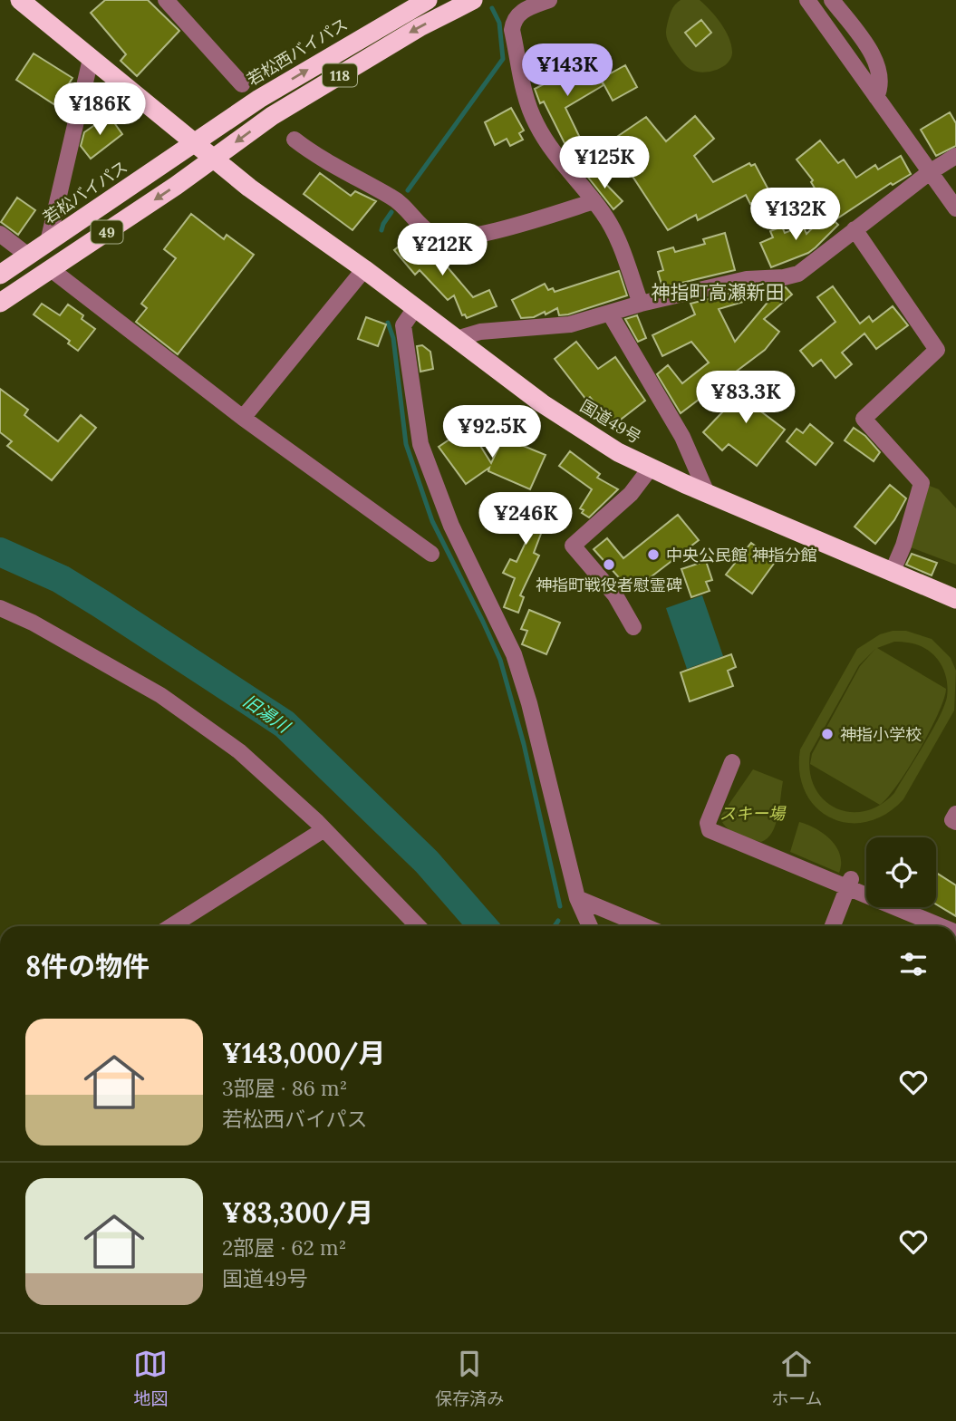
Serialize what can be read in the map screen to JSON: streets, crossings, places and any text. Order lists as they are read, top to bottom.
{
  "streets": {
    "highway": [
      "若松西バイパス",
      "118",
      "若松バイパス",
      "49",
      "国道49号"
    ]
  },
  "crossings": [
    ["若松西バイパス", "若松バイパス"],
    ["若松西バイパス", "国道49号"],
    ["118", "49"],
    ["118", "国道49号"],
    ["若松バイパス", "国道49号"],
    ["49", "国道49号"]
  ],
  "districts": ["神指町高瀬新田"],
  "water": ["旧湯川"],
  "parks": ["スキー場"],
  "places": ["中央公民館 神指分館", "神指町戦役者慰霊碑", "神指小学校"],
  "page": {
    "price": [
      "¥143K",
      "¥186K",
      "¥125K",
      "¥132K",
      "¥212K",
      "¥83.3K",
      "¥92.5K",
      "¥246K"
    ],
    "heading": "8件の物件",
    "list": [
      {
        "name": "¥143,000/月",
        "note": "3部屋 · 86 m² · 若松西バイパス"
      },
      {
        "name": "¥83,300/月",
        "note": "2部屋 · 62 m² · 国道49号"
      }
    ],
    "tabs": ["地図", "保存済み", "ホーム"]
  }
}
